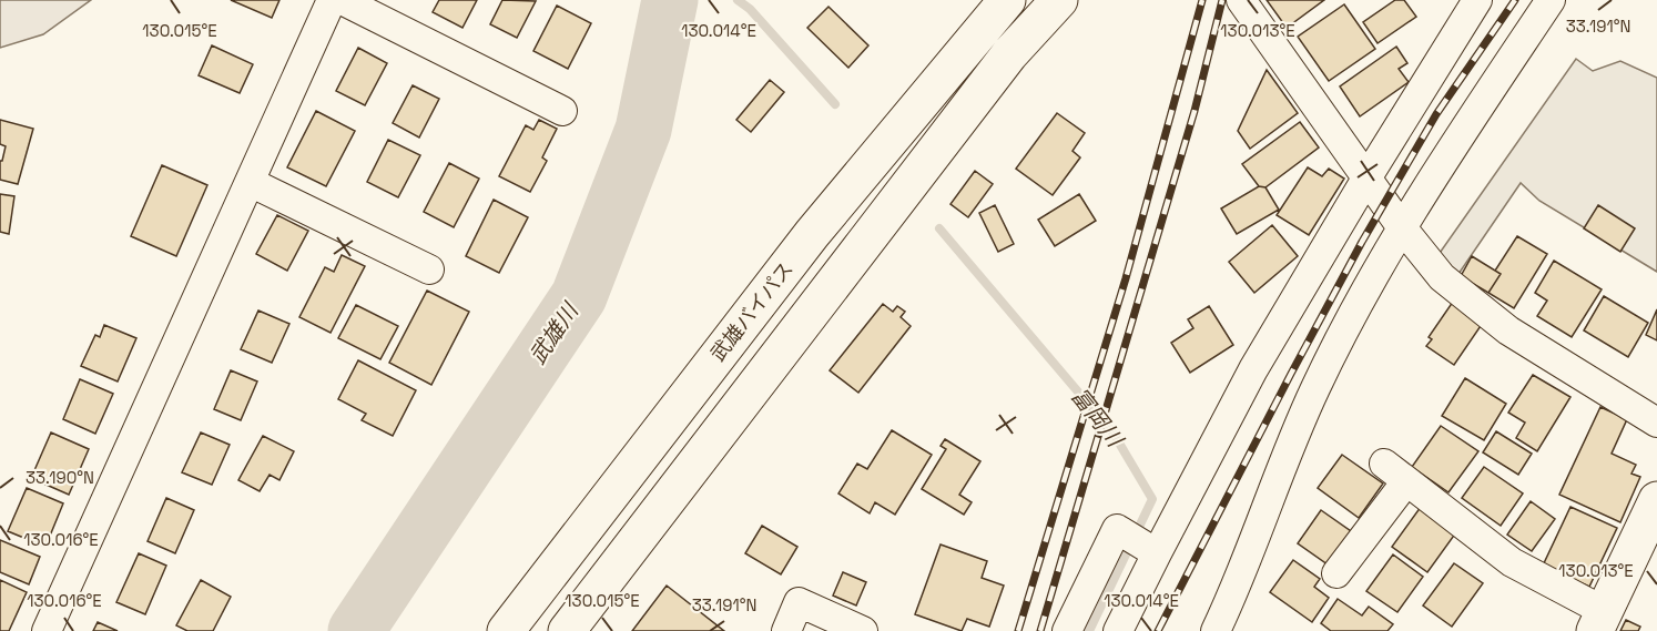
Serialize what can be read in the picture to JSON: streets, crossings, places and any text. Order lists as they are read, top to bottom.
{
  "streets": {
    "main road": ["武雄バイパス"]
  },
  "water": ["武雄川", "富岡川"],
  "coordinates": [
    "33.191°N",
    "130.015°E",
    "130.014°E",
    "130.013°E",
    "33.190°N",
    "130.016°E"
  ]
}
